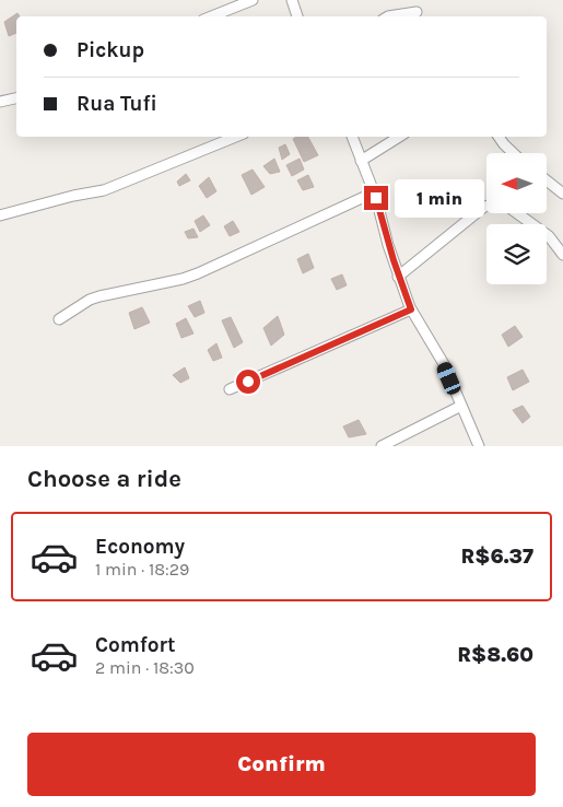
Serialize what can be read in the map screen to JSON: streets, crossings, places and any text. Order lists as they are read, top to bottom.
{
  "north": "left",
  "page": {
    "banner": ["Pickup", "Rua Tufi"],
    "bubble": "1 min",
    "heading": "Choose a ride",
    "list": [
      {
        "name": "Economy",
        "note": "1 min · 18:29",
        "value": "R$6.37"
      },
      {
        "name": "Comfort",
        "note": "2 min · 18:30",
        "value": "R$8.60"
      }
    ],
    "buttons": "Confirm"
  }
}
